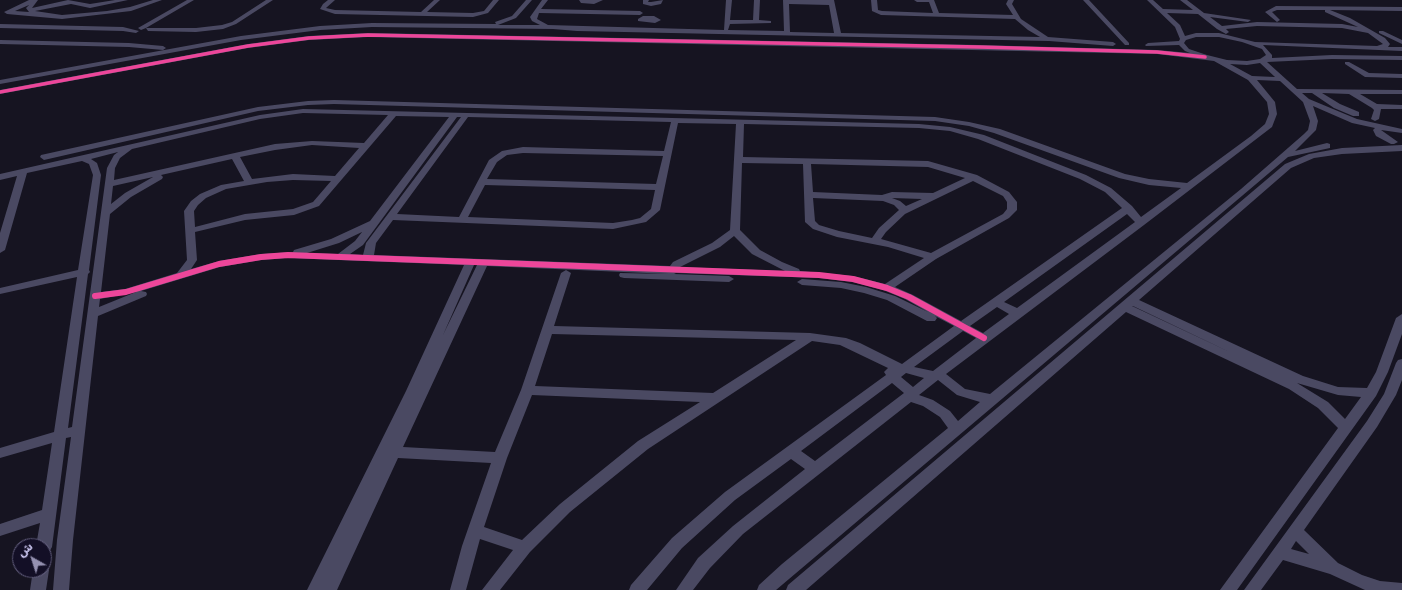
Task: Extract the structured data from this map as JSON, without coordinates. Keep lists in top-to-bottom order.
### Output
{
  "north": "top left"
}
